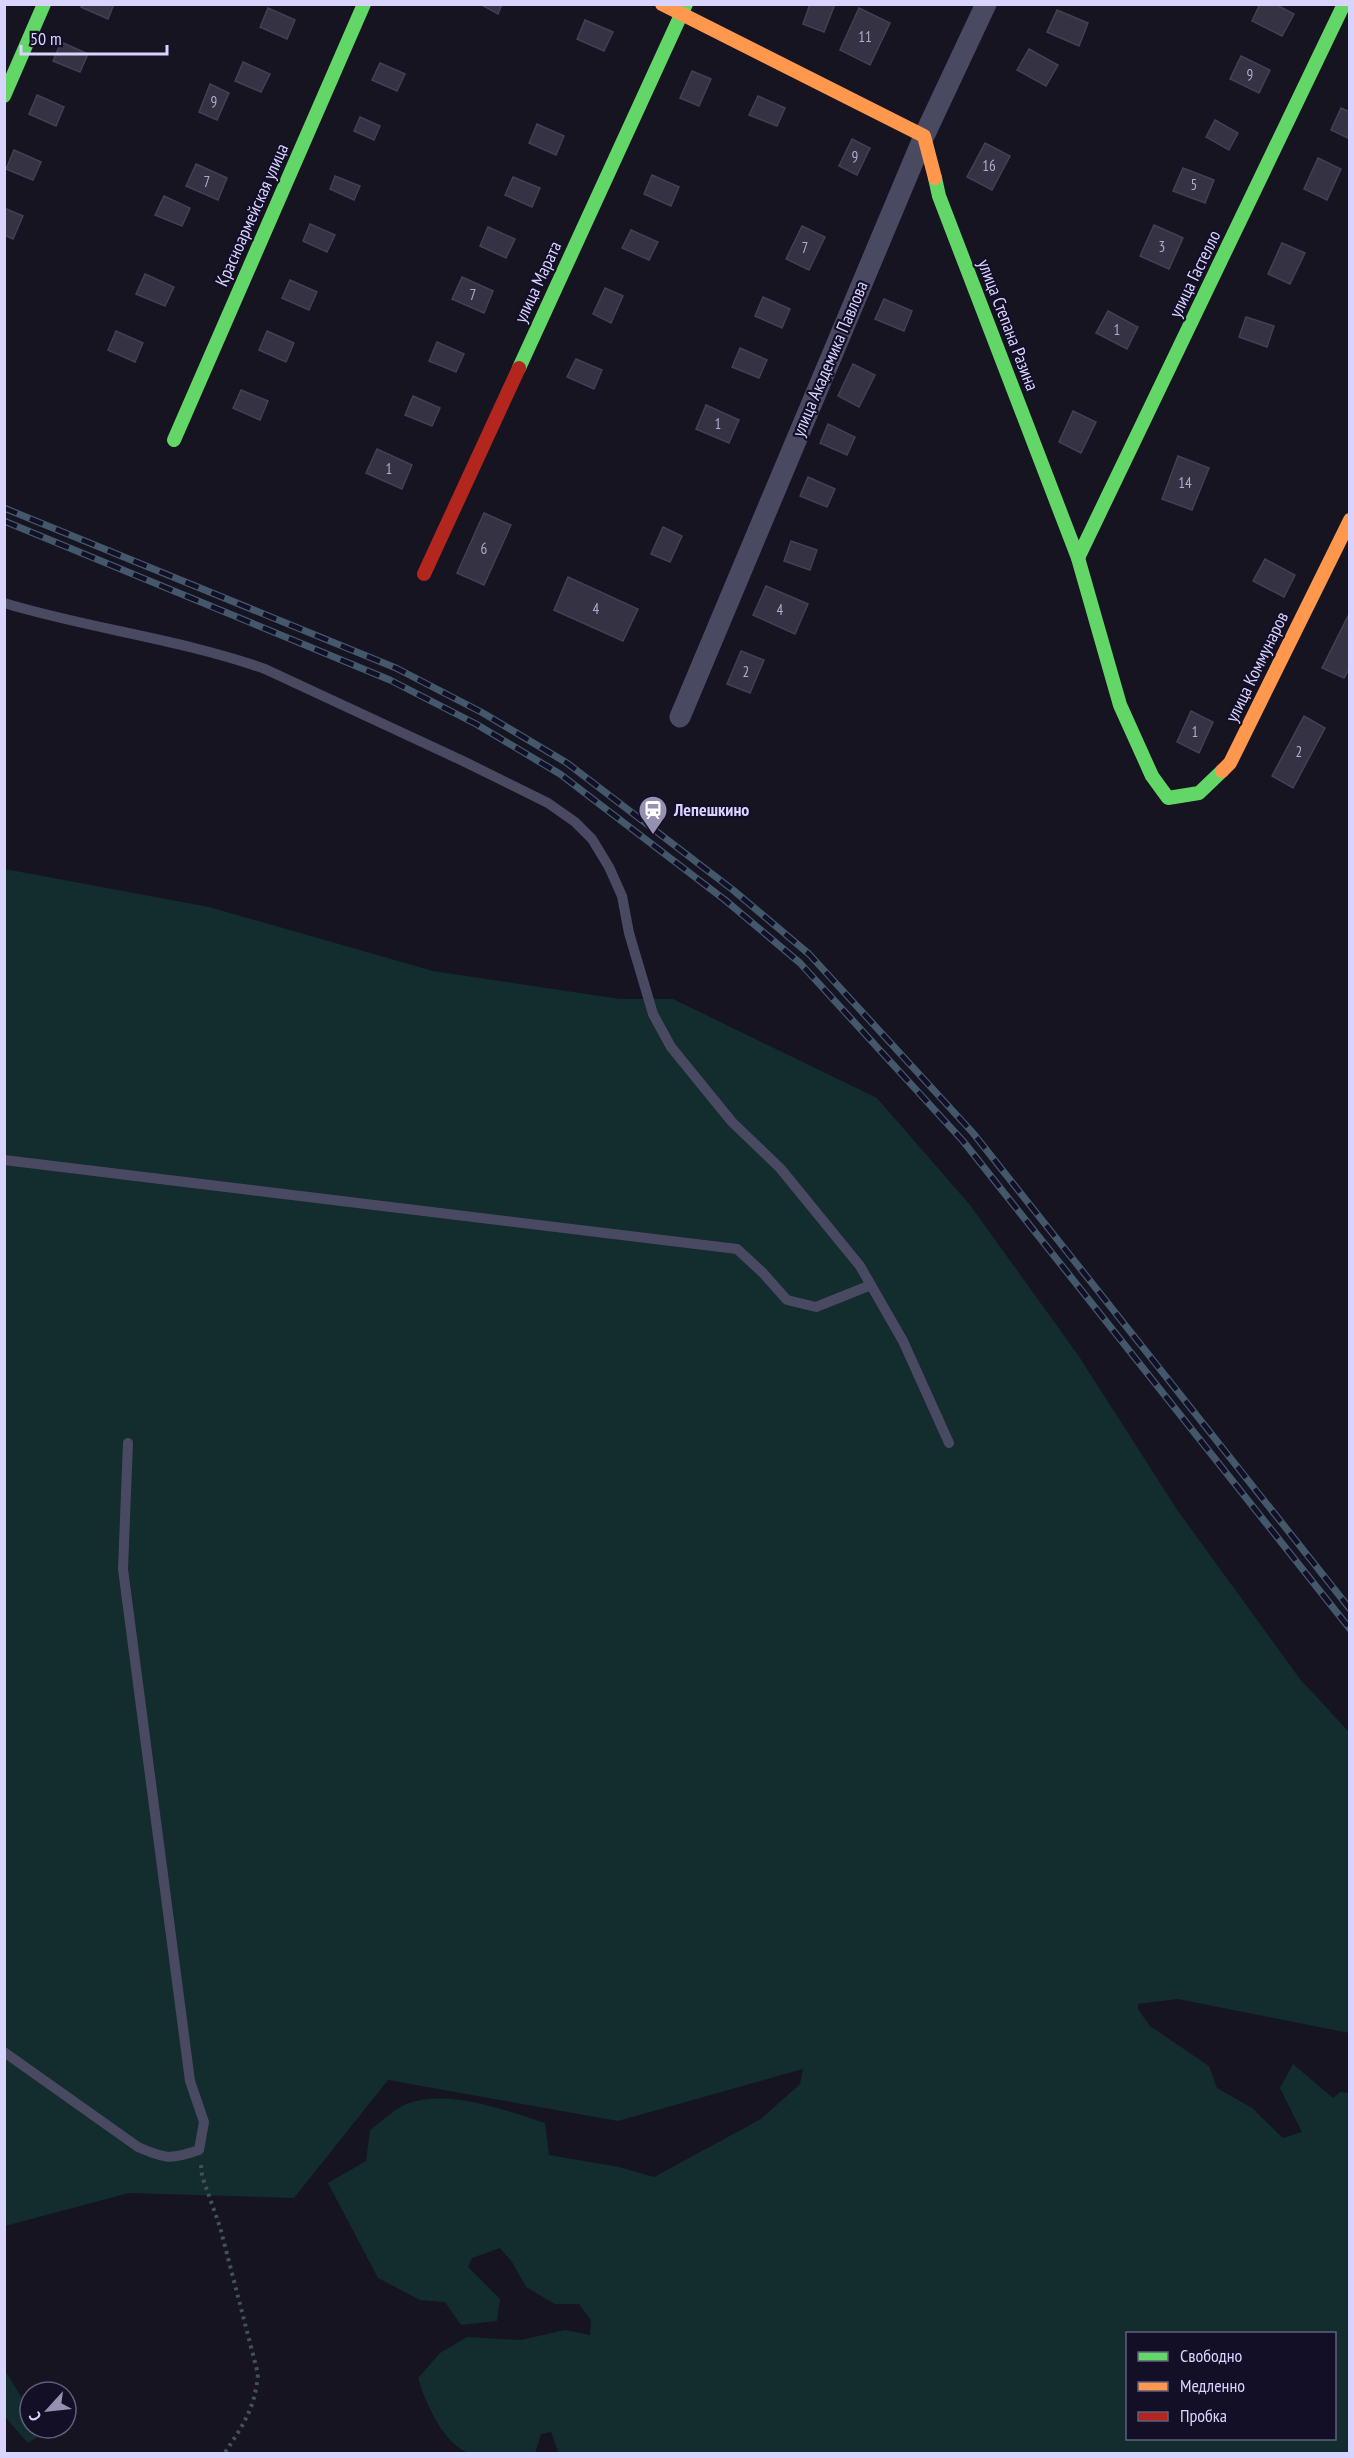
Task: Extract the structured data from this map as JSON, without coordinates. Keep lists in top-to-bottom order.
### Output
{
  "streets": {
    "street": [
      "Красноармейская улица",
      "улица Гастелло",
      "улица Марата",
      "улица Степана Разина",
      "улица Академика Павлова",
      "улица Коммунаров"
    ]
  },
  "crossings": [
    ["улица Гастелло", "улица Степана Разина"],
    ["улица Степана Разина", "улица Академика Павлова"],
    ["улица Степана Разина", "улица Коммунаров"]
  ],
  "places": {
    "station": ["Лепешкино"]
  },
  "house_numbers": [
    "11",
    "9",
    "9",
    "9",
    "16",
    "7",
    "5",
    "3",
    "7",
    "7",
    "1",
    "1",
    "1",
    "14",
    "6",
    "4",
    "4",
    "2",
    "1",
    "2"
  ],
  "legend": ["Свободно", "Медленно", "Пробка"],
  "scale_bar": "50 m",
  "north": "bottom left"
}
